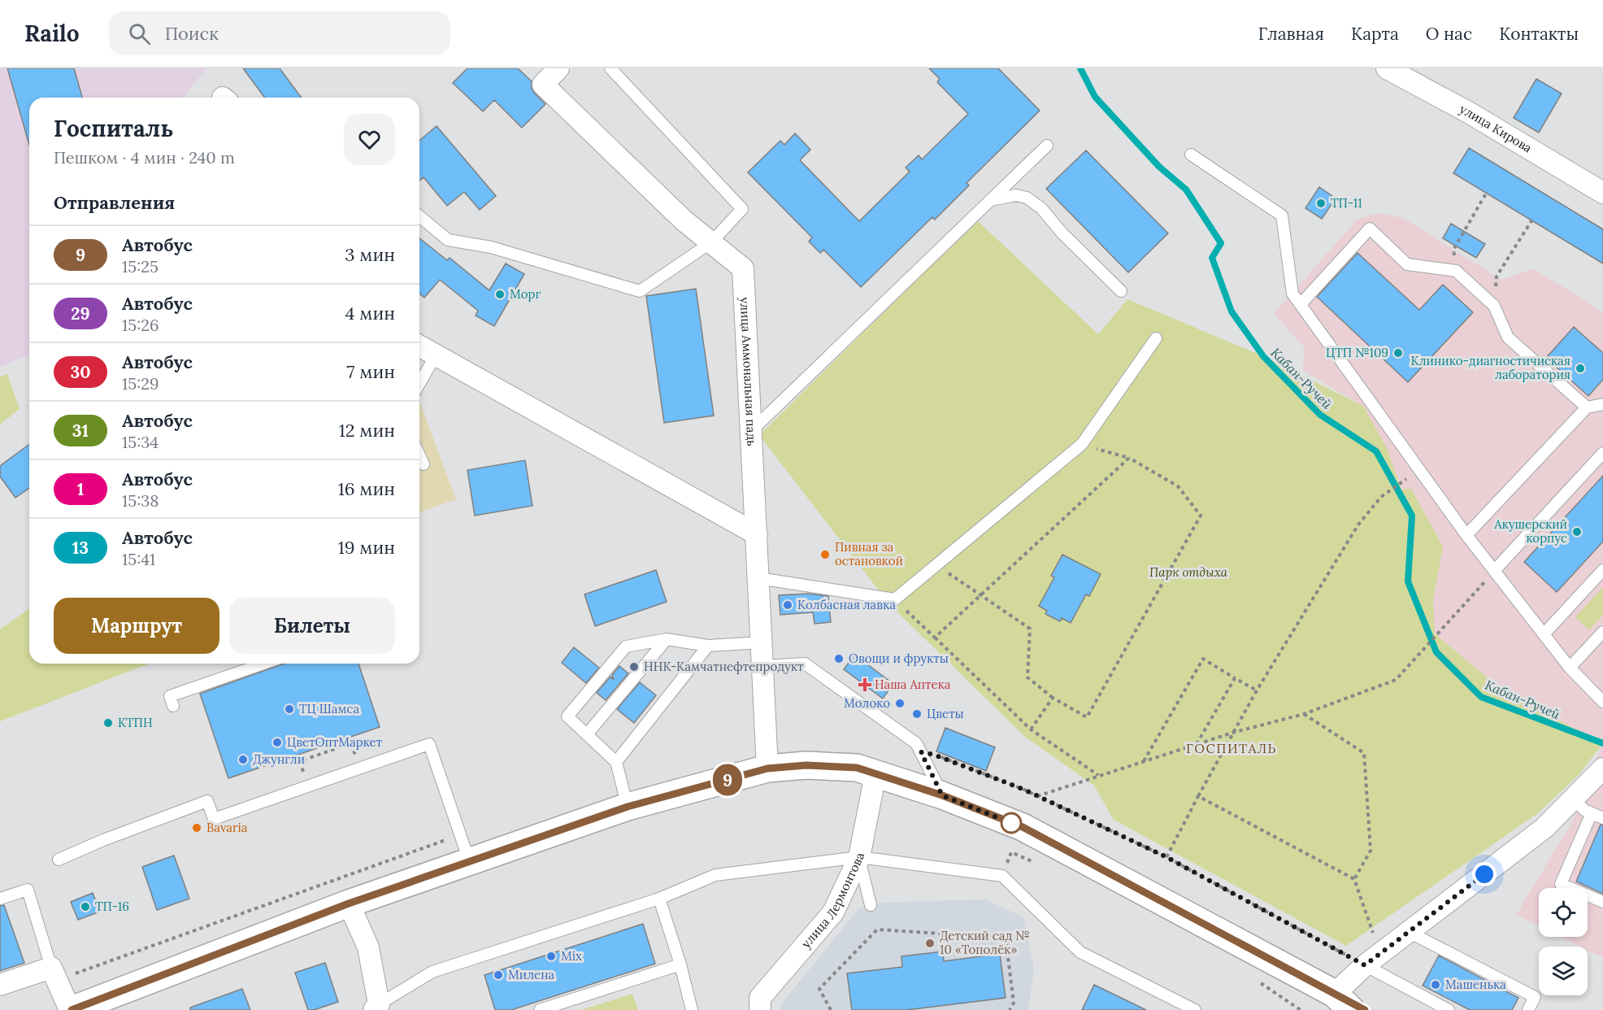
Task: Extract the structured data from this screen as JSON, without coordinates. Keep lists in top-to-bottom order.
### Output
{
  "streets": {
    "street": ["улица Кирова", "улица Аммональная падь", "улица Лермонтова"]
  },
  "districts": ["ГОСПИТАЛЬ"],
  "water": ["Кабан-Ручей"],
  "parks": ["Парк отдыха"],
  "places": {
    "other": [
      "ТП-11",
      "Морг",
      "ЦТП №109",
      "Клинико-диагностичиская лаборатория",
      "Акушерский корпус",
      "Пивная за остановкой",
      "Колбасная лавка",
      "Овощи и фрукты",
      "ННК-Камчатнефтепродукт",
      "Молоко",
      "ТЦ Шамса",
      "Цветы",
      "КТПН",
      "ЦветОптМаркет",
      "Джунгли",
      "Bavaria",
      "ТП-16",
      "Детский сад № 10 «Тополёк»",
      "Mix",
      "Милена",
      "Машенька"
    ],
    "health": ["Наша Аптека"]
  },
  "lines": ["bus line 9"],
  "page": {
    "header": "Railo",
    "search": "Поиск",
    "nav": [
      "Главная",
      "Карта",
      "О нас",
      "Контакты"
    ],
    "on_map": "9",
    "heading": [
      ["Госпиталь", "Пешком · 4 мин · 240 m"],
      "Отправления"
    ],
    "list": [
      {
        "mark": "9",
        "name": "Автобус",
        "note": "15:25",
        "value": "3 мин"
      },
      {
        "mark": "29",
        "name": "Автобус",
        "note": "15:26",
        "value": "4 мин"
      },
      {
        "mark": "30",
        "name": "Автобус",
        "note": "15:29",
        "value": "7 мин"
      },
      {
        "mark": "31",
        "name": "Автобус",
        "note": "15:34",
        "value": "12 мин"
      },
      {
        "mark": "1",
        "name": "Автобус",
        "note": "15:38",
        "value": "16 мин"
      },
      {
        "mark": "13",
        "name": "Автобус",
        "note": "15:41",
        "value": "19 мин"
      }
    ],
    "buttons": ["Маршрут", "Билеты"]
  }
}
